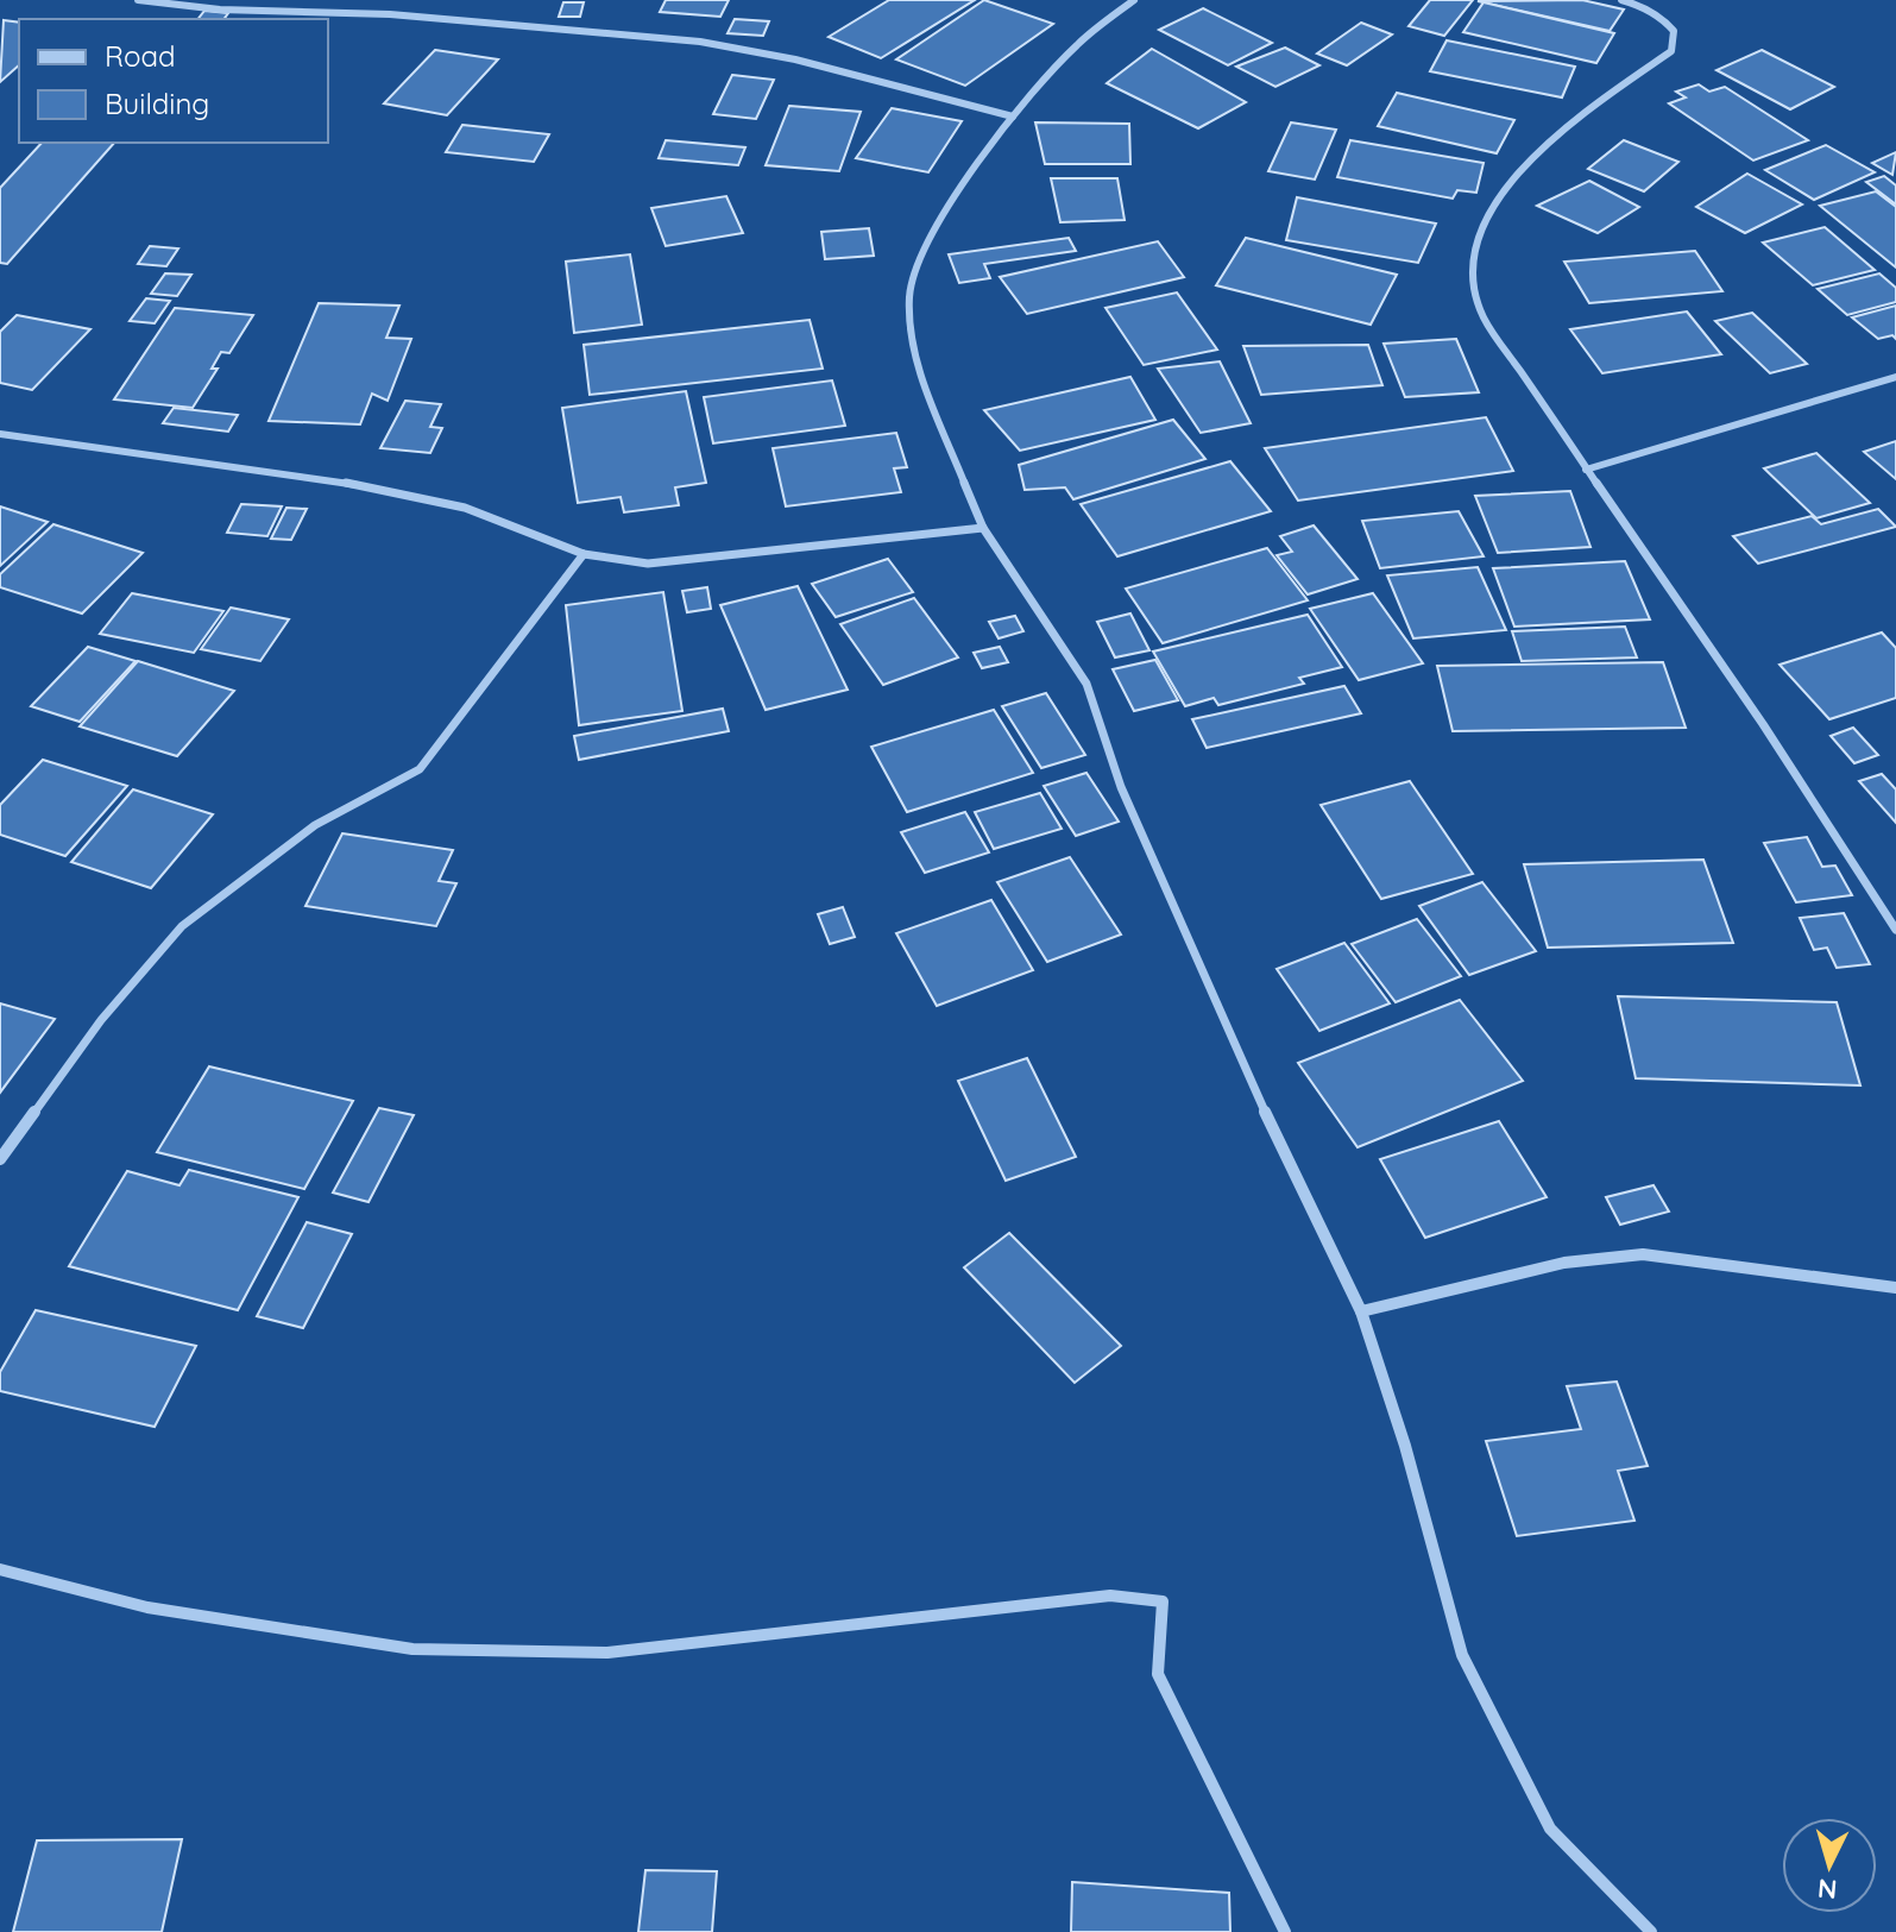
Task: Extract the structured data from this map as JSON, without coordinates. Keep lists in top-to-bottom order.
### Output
{
  "legend": ["Road", "Building"],
  "north": "bottom"
}
